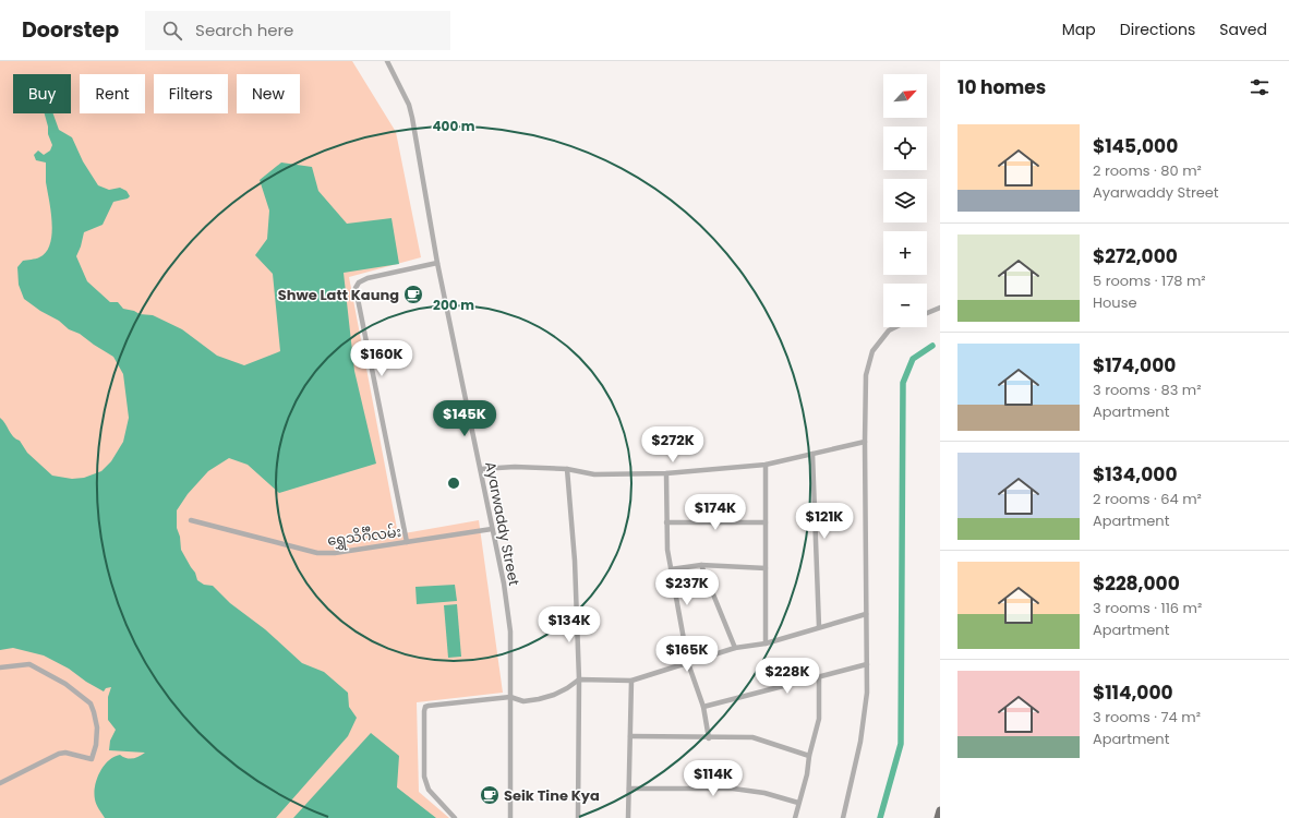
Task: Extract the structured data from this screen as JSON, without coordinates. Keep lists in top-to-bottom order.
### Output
{
  "streets": {
    "street": ["Ayarwaddy Street", "ရွှေသိင်္ဂီလမ်း"]
  },
  "crossings": [
    ["Ayarwaddy Street", "ရွှေသိင်္ဂီလမ်း"]
  ],
  "places": {
    "cafe": ["Shwe Latt Kaung", "Seik Tine Kya"]
  },
  "north": "top right",
  "page": {
    "header": "Doorstep",
    "search": "Search here",
    "nav": ["Map", "Directions", "Saved"],
    "heading": "10 homes",
    "map_buttons": ["+", "−"],
    "chip": [
      "Buy",
      "Rent",
      "Filters",
      "New"
    ],
    "list": [
      {
        "name": "$145,000",
        "note": "2 rooms · 80 m² · Ayarwaddy Street"
      },
      {
        "name": "$272,000",
        "note": "5 rooms · 178 m² · House"
      },
      {
        "name": "$174,000",
        "note": "3 rooms · 83 m² · Apartment"
      },
      {
        "name": "$134,000",
        "note": "2 rooms · 64 m² · Apartment"
      },
      {
        "name": "$228,000",
        "note": "3 rooms · 116 m² · Apartment"
      },
      {
        "name": "$114,000",
        "note": "3 rooms · 74 m² · Apartment"
      }
    ],
    "price": [
      "$160K",
      "$145K",
      "$272K",
      "$174K",
      "$121K",
      "$237K",
      "$134K",
      "$165K",
      "$228K",
      "$114K"
    ]
  },
  "rings": ["400 m", "200 m"]
}
